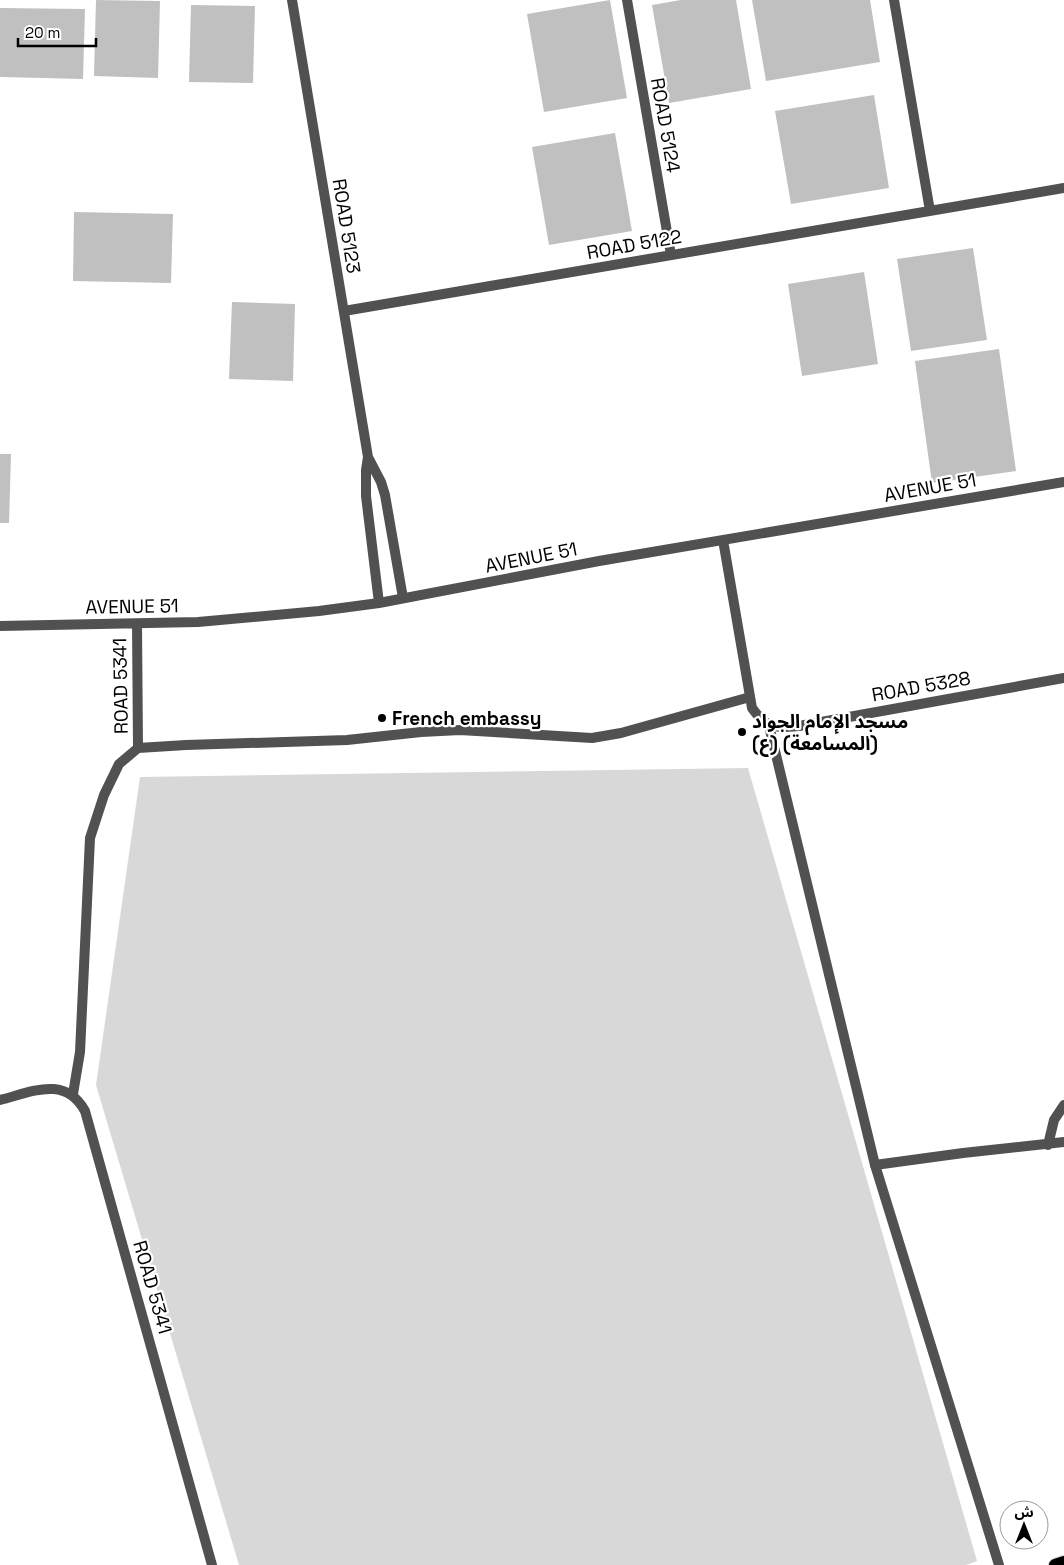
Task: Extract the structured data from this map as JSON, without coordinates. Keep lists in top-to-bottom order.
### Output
{
  "streets": {
    "street": [
      "ROAD 5124",
      "ROAD 5123",
      "ROAD 5122",
      "AVENUE 51",
      "ROAD 5341",
      "ROAD 5328"
    ]
  },
  "crossings": [
    ["ROAD 5124", "ROAD 5122"],
    ["ROAD 5123", "ROAD 5122"],
    ["ROAD 5123", "AVENUE 51"],
    ["AVENUE 51", "ROAD 5341"]
  ],
  "places": ["French embassy", "مسجد الإمام الجواد (ع) (المسامعة)"],
  "scale_bar": "20 m",
  "north": "top"
}
